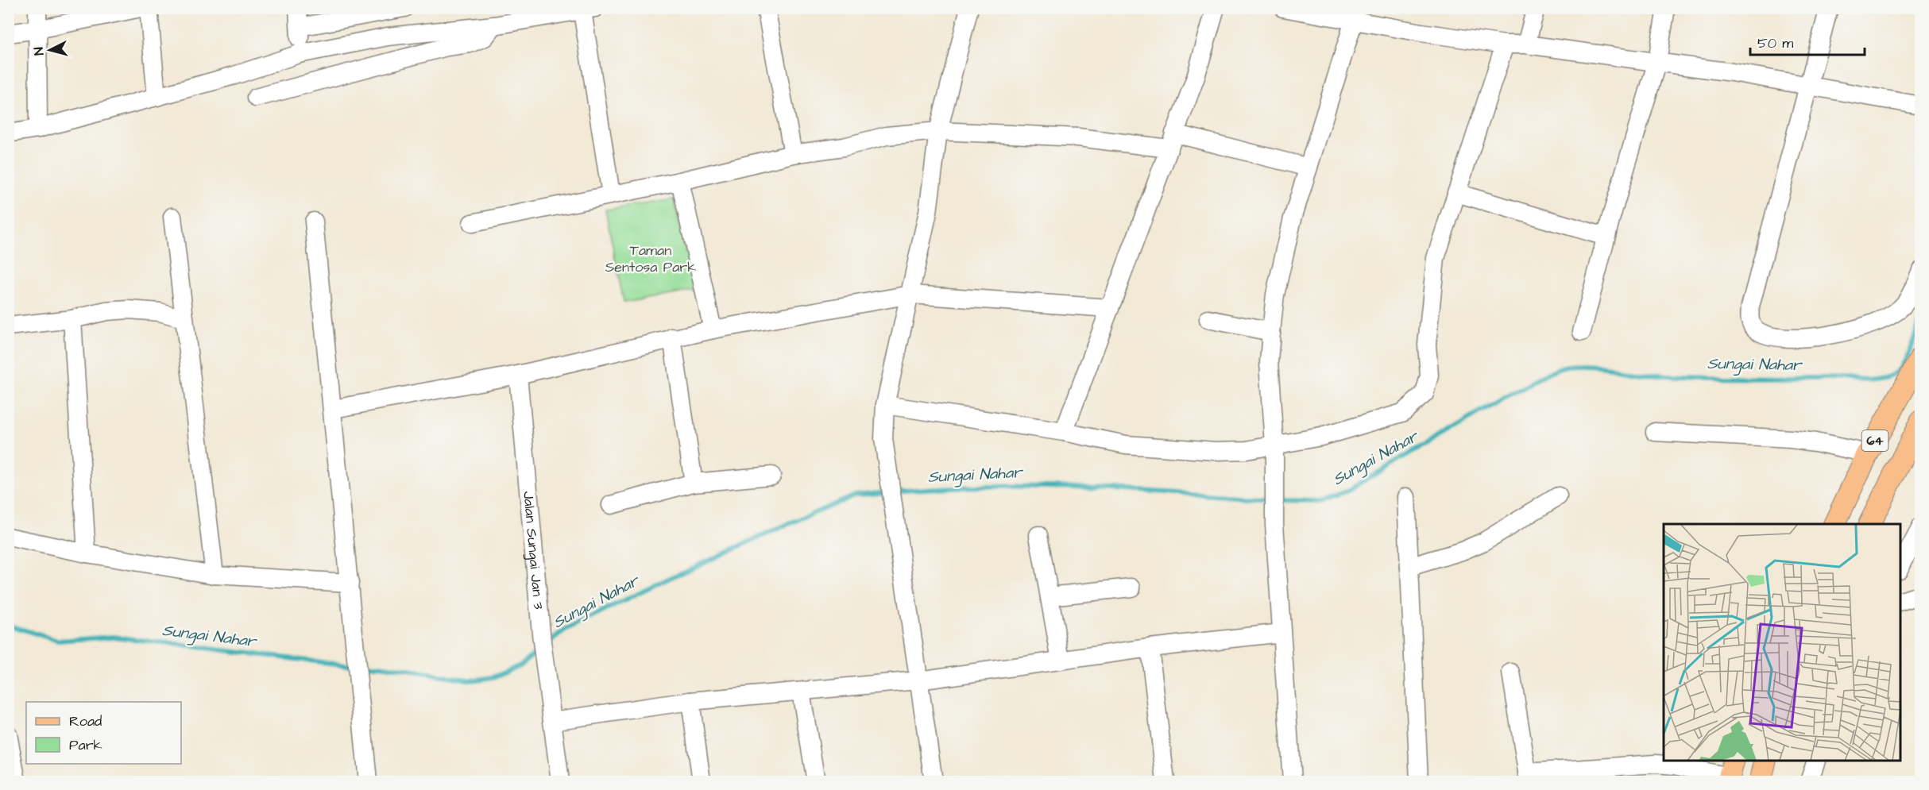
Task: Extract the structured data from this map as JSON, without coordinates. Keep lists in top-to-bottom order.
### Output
{
  "streets": {
    "main road": ["64"],
    "street": ["Jalan Sungai Jan 3"]
  },
  "water": ["Sungai Nahar"],
  "parks": ["Taman Sentosa Park"],
  "legend": ["Road", "Park"],
  "scale_bar": "50 m",
  "north": "left"
}
